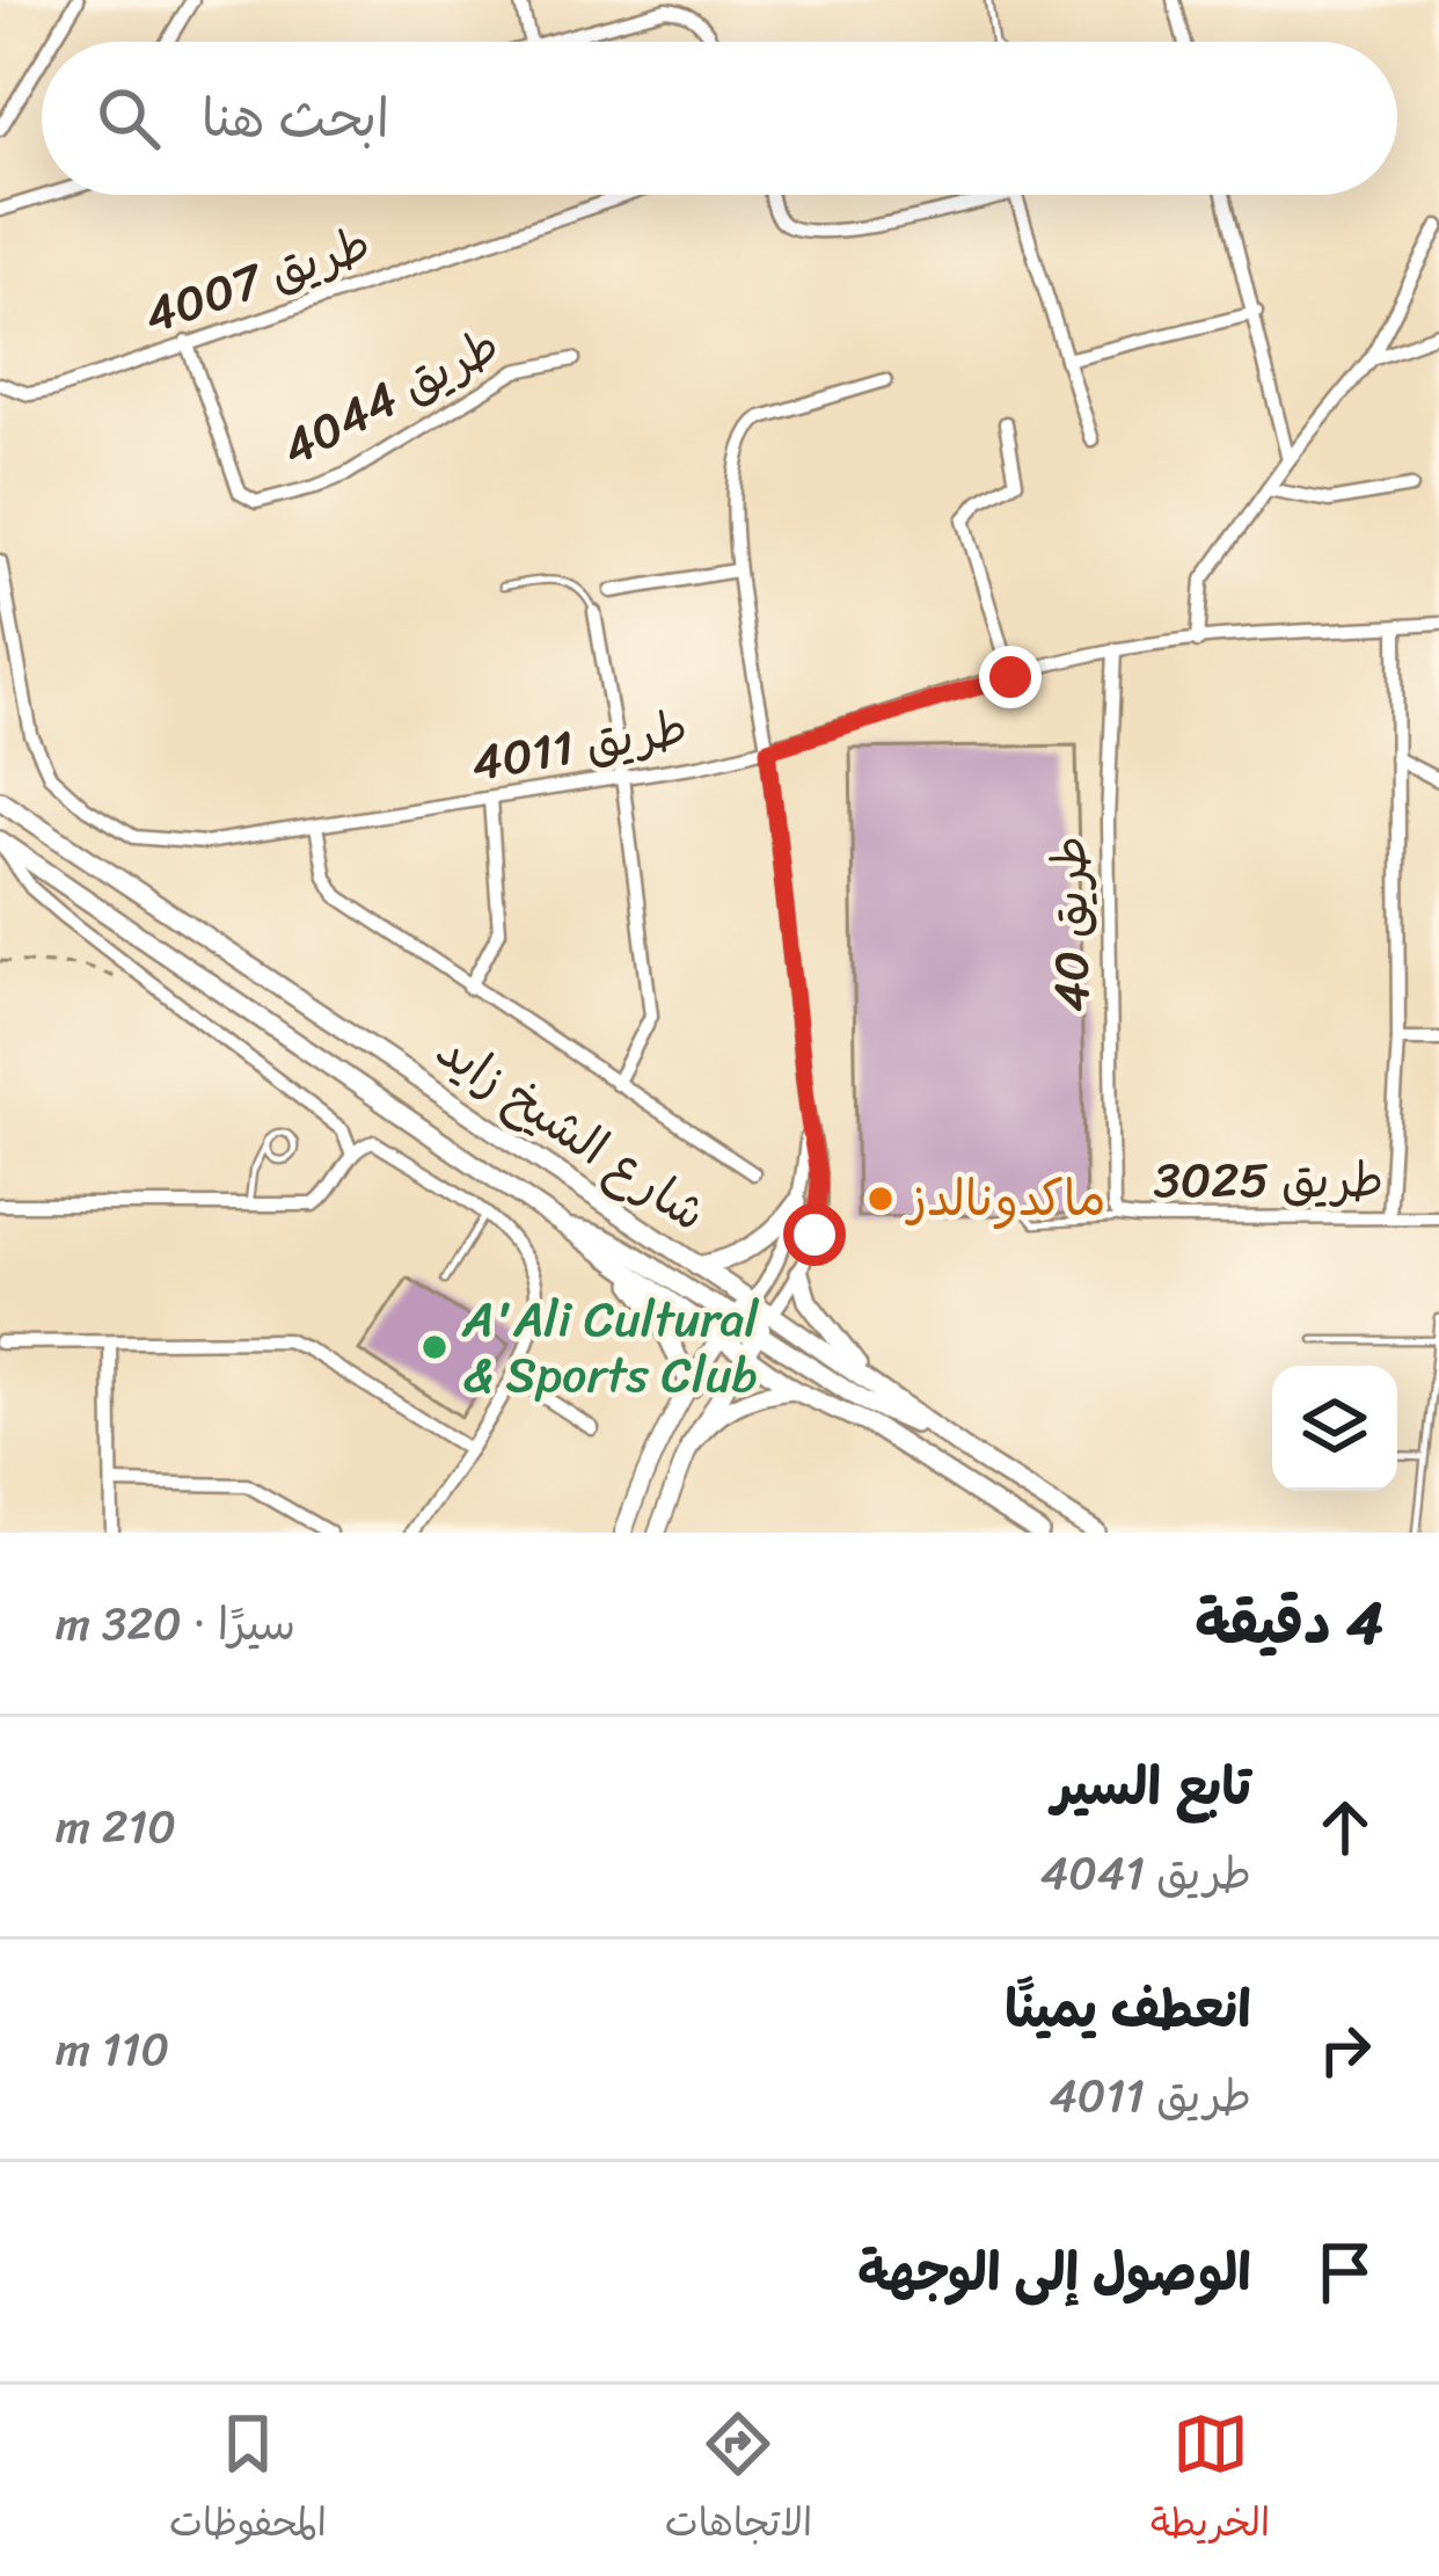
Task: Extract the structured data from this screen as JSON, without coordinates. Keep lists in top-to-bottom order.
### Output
{
  "streets": {
    "main road": ["شارع الشيخ زايد"],
    "street": [
      "طريق 4007",
      "طريق 4044",
      "طريق 4011",
      "طريق 40",
      "طريق 3025"
    ]
  },
  "crossings": [
    ["طريق 4007", "طريق 4044"],
    ["طريق 4011", "طريق 40"],
    ["طريق 40", "طريق 3025"]
  ],
  "places": ["ماكدونالدز", "A'Ali Cultural & Sports Club"],
  "page": {
    "search": "ابحث هنا",
    "heading": ["4 دقيقة", "سيرًا · 320 m"],
    "list": [
      ["تابع السير", "طريق 4041", "210 m"],
      ["انعطف يمينًا", "طريق 4011", "110 m"],
      "الوصول إلى الوجهة"
    ],
    "nav": ["الخريطة", "الاتجاهات", "المحفوظات"]
  }
}
